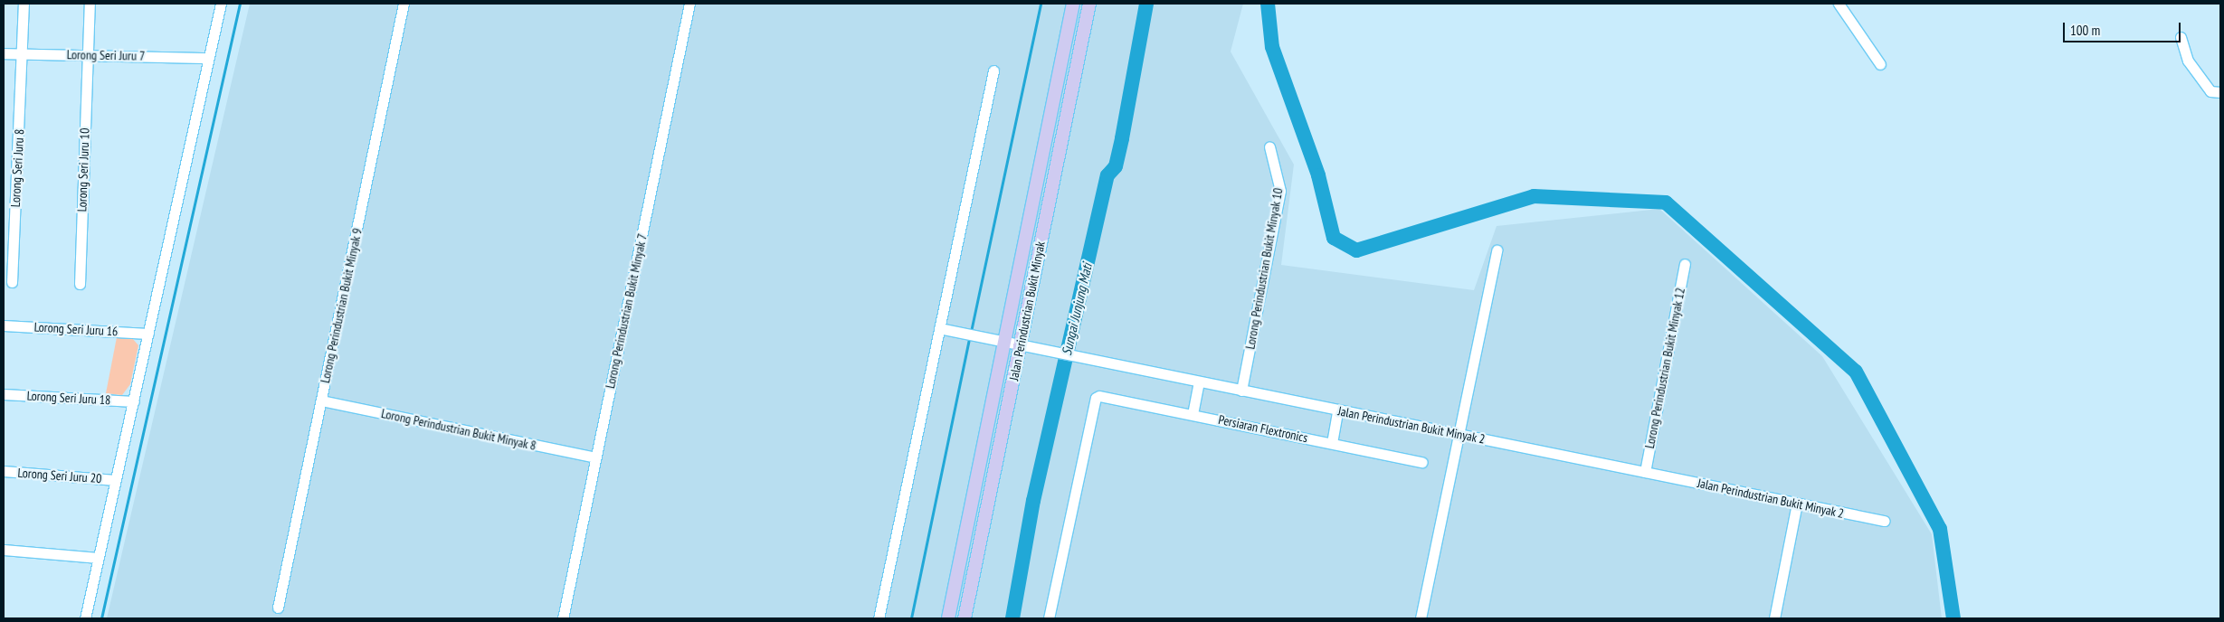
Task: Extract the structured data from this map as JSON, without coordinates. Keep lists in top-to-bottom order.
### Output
{
  "streets": {
    "main road": ["Jalan Perindustrian Bukit Minyak"],
    "street": [
      "Lorong Seri Juru 7",
      "Lorong Seri Juru 8",
      "Lorong Seri Juru 10",
      "Lorong Perindustrian Bukit Minyak 10",
      "Lorong Perindustrian Bukit Minyak 9",
      "Lorong Perindustrian Bukit Minyak 7",
      "Lorong Seri Juru 16",
      "Lorong Perindustrian Bukit Minyak 12",
      "Lorong Seri Juru 18",
      "Jalan Perindustrian Bukit Minyak 2",
      "Persiaran Flextronics",
      "Lorong Perindustrian Bukit Minyak 8",
      "Lorong Seri Juru 20"
    ]
  },
  "crossings": [
    ["Lorong Seri Juru 7", "Lorong Seri Juru 8"],
    ["Lorong Seri Juru 7", "Lorong Seri Juru 10"],
    ["Lorong Perindustrian Bukit Minyak 10", "Jalan Perindustrian Bukit Minyak 2"],
    ["Lorong Perindustrian Bukit Minyak 9", "Lorong Perindustrian Bukit Minyak 8"],
    ["Lorong Perindustrian Bukit Minyak 7", "Lorong Perindustrian Bukit Minyak 8"],
    ["Jalan Perindustrian Bukit Minyak", "Jalan Perindustrian Bukit Minyak 2"],
    ["Lorong Perindustrian Bukit Minyak 12", "Jalan Perindustrian Bukit Minyak 2"]
  ],
  "water": ["Sungai Junjung Mati"],
  "scale_bar": "100 m"
}
